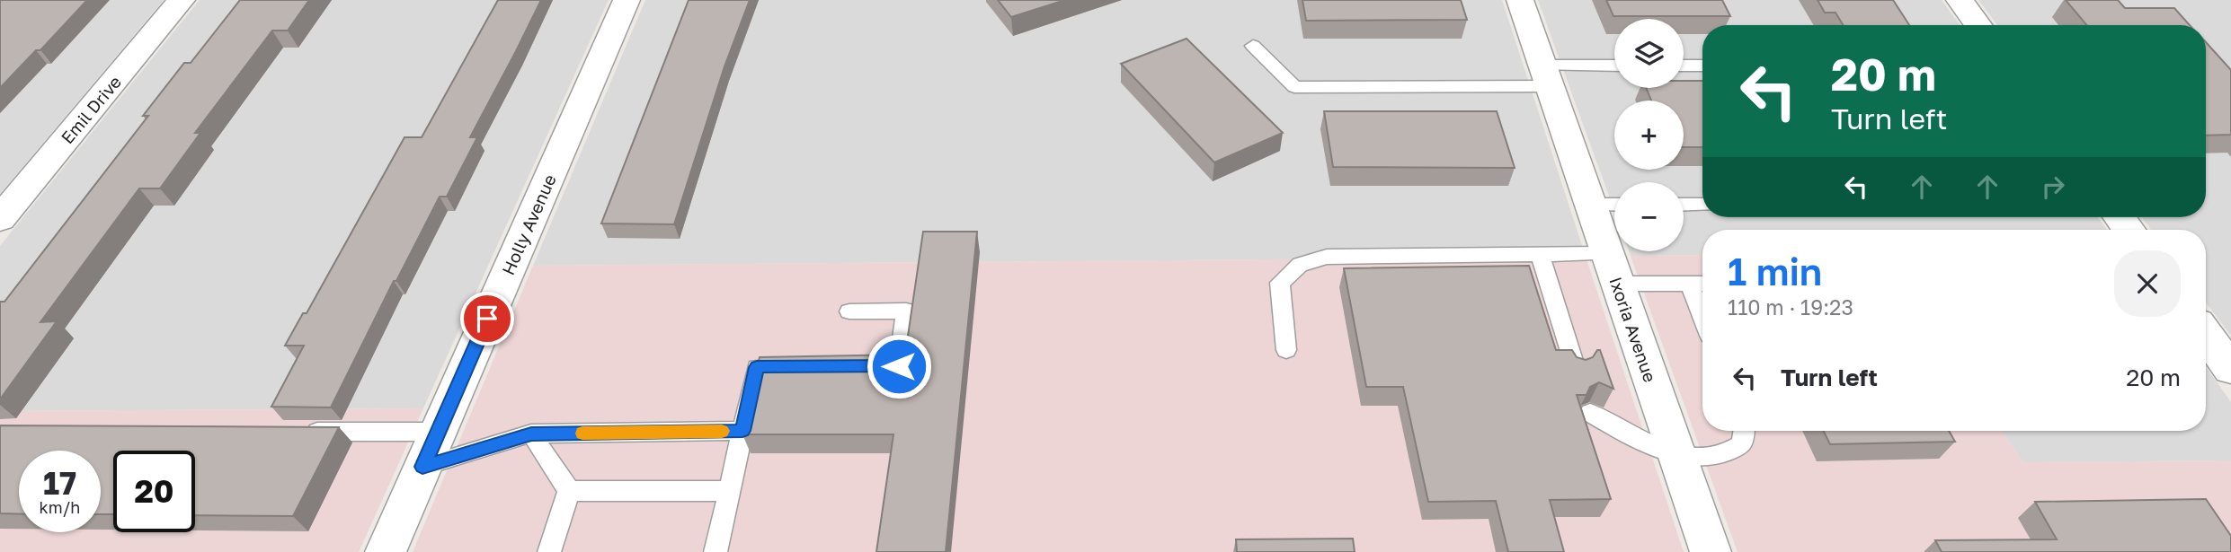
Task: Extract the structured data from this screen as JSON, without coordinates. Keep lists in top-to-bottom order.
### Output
{
  "streets": {
    "street": ["Emil Drive", "Holly Avenue", "Ixoria Avenue"]
  },
  "page": {
    "map_buttons": ["+", "−"],
    "turn": ["20 m", "Turn left"],
    "heading": ["1 min", "110 m · 19:23"],
    "list": [
      {
        "name": "Turn left",
        "value": "20 m"
      }
    ],
    "speed": "17 km/h",
    "limit": "20"
  }
}
